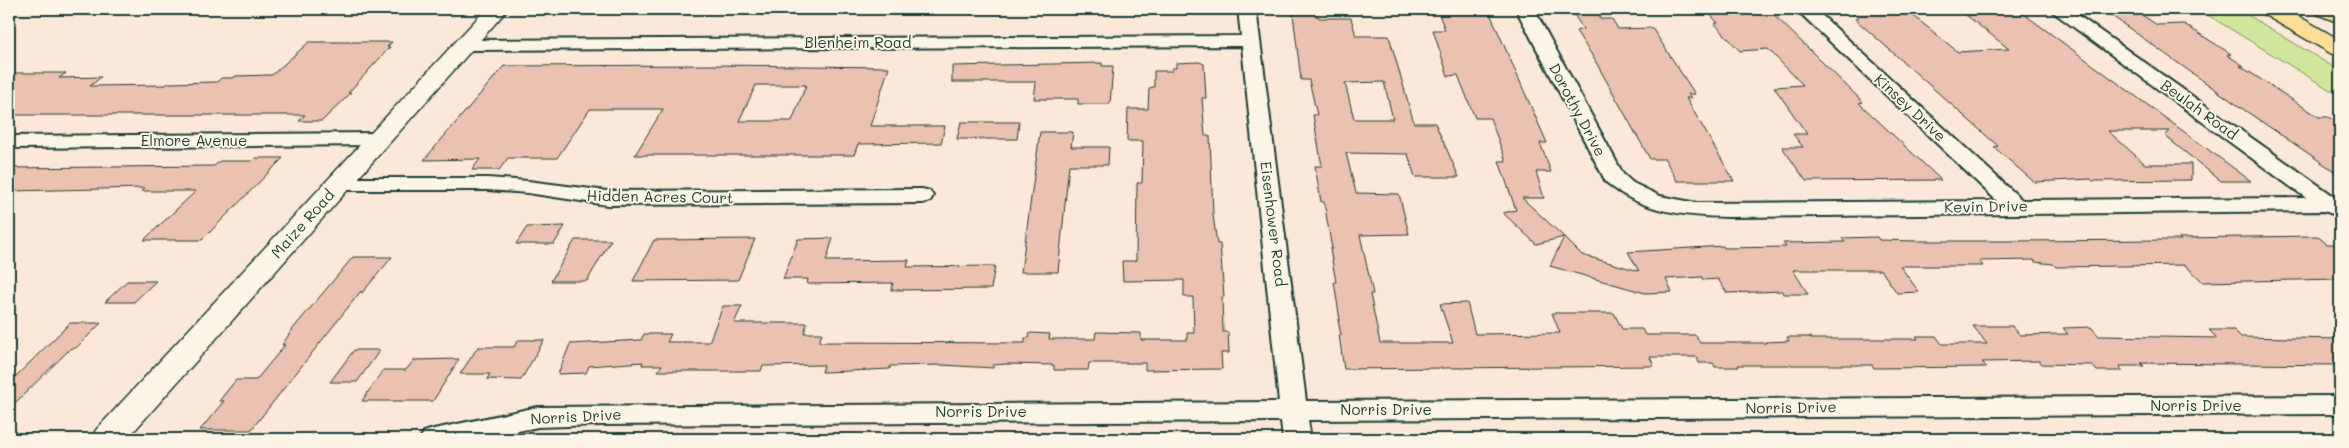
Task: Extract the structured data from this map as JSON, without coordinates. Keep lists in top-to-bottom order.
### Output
{
  "streets": {
    "street": [
      "Blenheim Road",
      "Kinsey Drive",
      "Dorothy Drive",
      "Beulah Road",
      "Elmore Avenue",
      "Hidden Acres Court",
      "Kevin Drive",
      "Maize Road",
      "Eisenhower Road",
      "Norris Drive"
    ]
  },
  "crossings": [
    ["Blenheim Road", "Maize Road"],
    ["Blenheim Road", "Eisenhower Road"],
    ["Kinsey Drive", "Kevin Drive"],
    ["Dorothy Drive", "Kevin Drive"],
    ["Beulah Road", "Kevin Drive"],
    ["Elmore Avenue", "Maize Road"],
    ["Hidden Acres Court", "Maize Road"],
    ["Eisenhower Road", "Norris Drive"]
  ]
}
